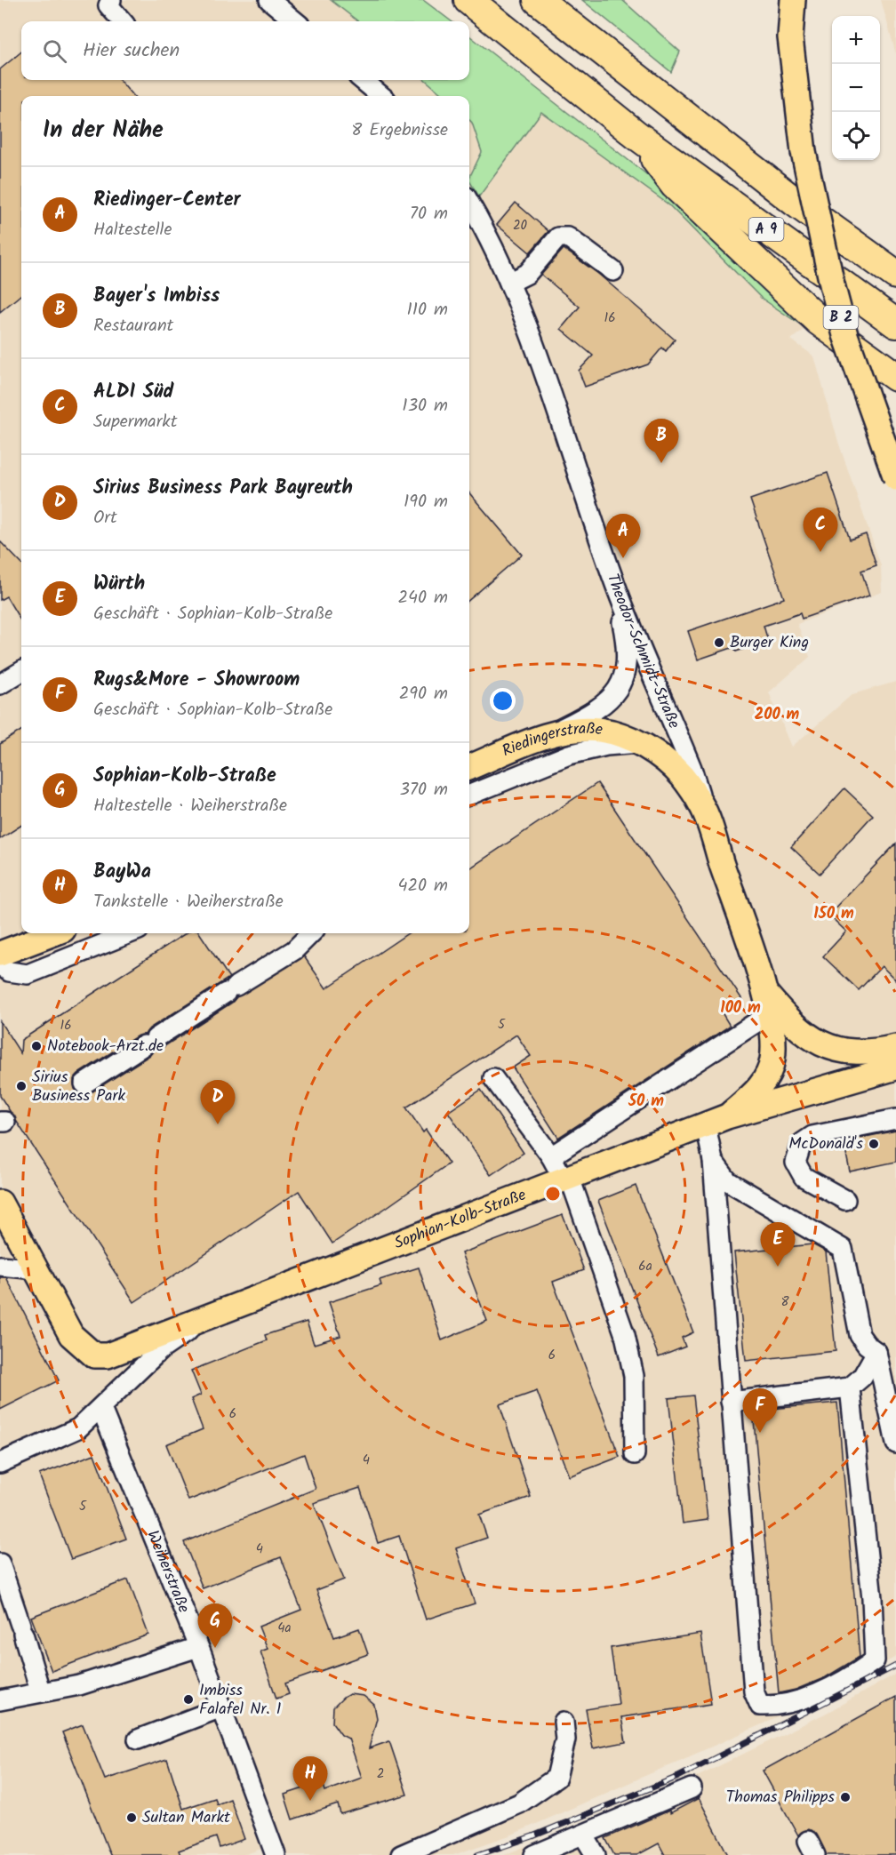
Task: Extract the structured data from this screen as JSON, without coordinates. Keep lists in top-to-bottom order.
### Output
{
  "streets": {
    "highway": ["A 9"],
    "main road": [
      "B 2",
      "Theodor-Schmidt-Straße",
      "Riedingerstraße",
      "Sophian-Kolb-Straße"
    ],
    "street": ["Weiherstraße"]
  },
  "crossings": [
    ["Theodor-Schmidt-Straße", "Riedingerstraße"]
  ],
  "places": [
    "Burger King",
    "Notebook-Arzt.de",
    "Sirius Business Park",
    "McDonald's",
    "Imbiss Falafel Nr. 1",
    "Thomas Philipps",
    "Sultan Markt"
  ],
  "house_numbers": [
    "20",
    "16",
    "5",
    "16",
    "6a",
    "8",
    "6",
    "6",
    "4",
    "5",
    "4",
    "4a",
    "2"
  ],
  "page": {
    "map_buttons": ["+", "−"],
    "search": "Hier suchen",
    "heading": ["In der Nähe", "8 Ergebnisse"],
    "list": [
      {
        "mark": "A",
        "name": "Riedinger-Center",
        "note": "Haltestelle",
        "value": "70 m"
      },
      {
        "mark": "B",
        "name": "Bayer's Imbiss",
        "note": "Restaurant",
        "value": "110 m"
      },
      {
        "mark": "C",
        "name": "ALDI Süd",
        "note": "Supermarkt",
        "value": "130 m"
      },
      {
        "mark": "D",
        "name": "Sirius Business Park Bayreuth",
        "note": "Ort",
        "value": "190 m"
      },
      {
        "mark": "E",
        "name": "Würth",
        "note": "Geschäft · Sophian-Kolb-Straße",
        "value": "240 m"
      },
      {
        "mark": "F",
        "name": "Rugs&More - Showroom",
        "note": "Geschäft · Sophian-Kolb-Straße",
        "value": "290 m"
      },
      {
        "mark": "G",
        "name": "Sophian-Kolb-Straße",
        "note": "Haltestelle · Weiherstraße",
        "value": "370 m"
      },
      {
        "mark": "H",
        "name": "BayWa",
        "note": "Tankstelle · Weiherstraße",
        "value": "420 m"
      }
    ],
    "pins": [
      "B",
      "C",
      "A",
      "D",
      "E",
      "F",
      "G",
      "H"
    ]
  },
  "rings": [
    "200 m",
    "150 m",
    "100 m",
    "50 m"
  ]
}
